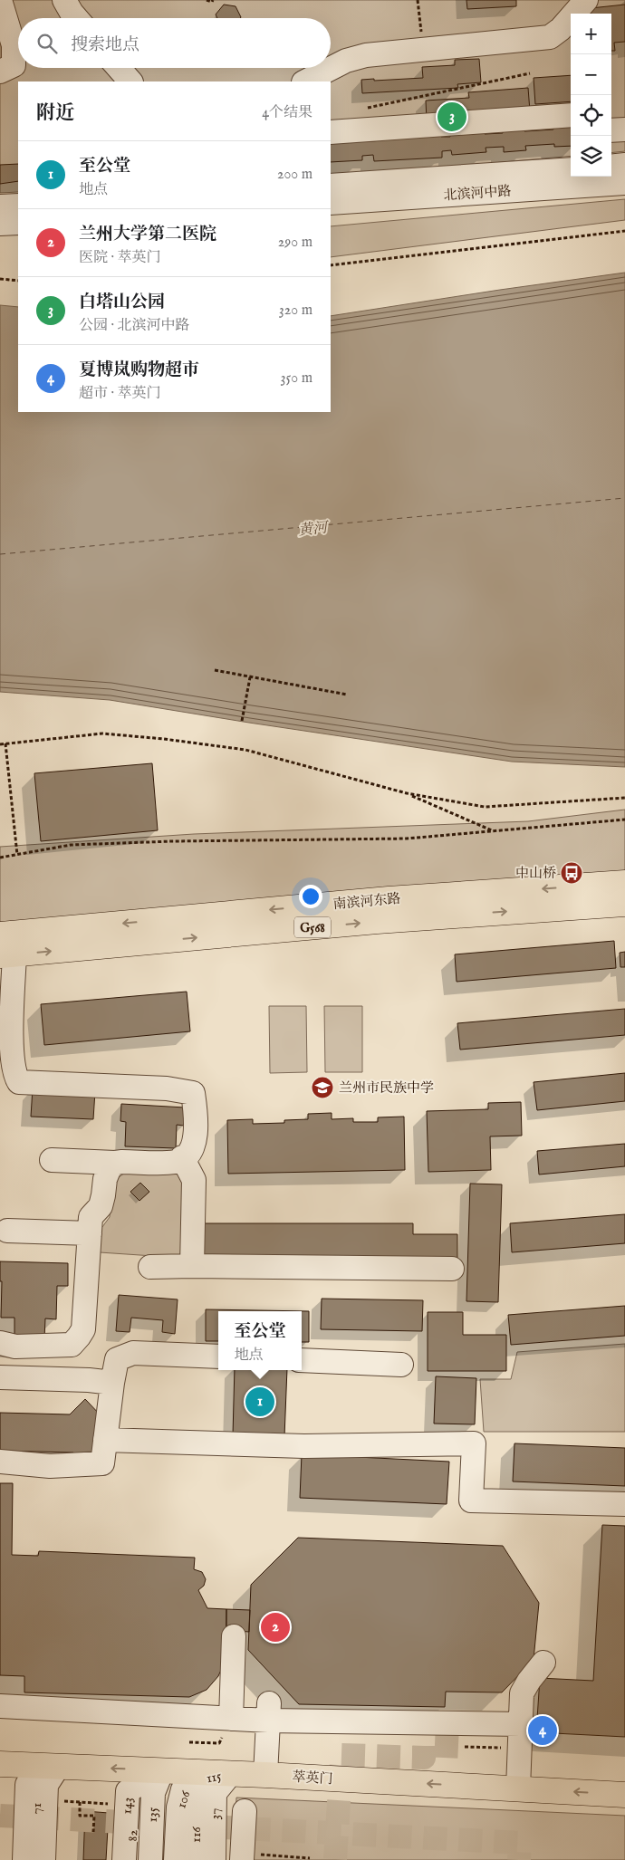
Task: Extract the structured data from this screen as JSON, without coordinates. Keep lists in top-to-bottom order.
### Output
{
  "streets": {
    "main road": ["南滨河东路", "G568", "萃英门"],
    "street": [
      "北滨河中路",
      "115",
      "106",
      "143",
      "71",
      "37",
      "135",
      "116",
      "82"
    ]
  },
  "crossings": [
    ["115", "萃英门"],
    ["115", "106"],
    ["115", "37"],
    ["115", "116"],
    ["萃英门", "106"],
    ["萃英门", "143"],
    ["萃英门", "71"],
    ["萃英门", "37"],
    ["萃英门", "135"],
    ["萃英门", "116"],
    ["萃英门", "82"],
    ["106", "37"],
    ["106", "116"],
    ["143", "135"],
    ["143", "82"],
    ["37", "116"],
    ["135", "82"]
  ],
  "one_way": ["萃英门"],
  "water": ["黄河"],
  "places": {
    "bus stop": ["中山桥"],
    "school or university": ["兰州市民族中学"]
  },
  "page": {
    "map_buttons": ["+", "−"],
    "search": "搜索地点",
    "heading": ["附近", "4个结果"],
    "pins": [
      "3",
      "1",
      "2",
      "4"
    ],
    "list": [
      {
        "mark": "1",
        "name": "至公堂",
        "note": "地点",
        "value": "200 m"
      },
      {
        "mark": "2",
        "name": "兰州大学第二医院",
        "note": "医院 · 萃英门",
        "value": "290 m"
      },
      {
        "mark": "3",
        "name": "白塔山公园",
        "note": "公园 · 北滨河中路",
        "value": "320 m"
      },
      {
        "mark": "4",
        "name": "夏博岚购物超市",
        "note": "超市 · 萃英门",
        "value": "350 m"
      }
    ],
    "popup": ["至公堂", "地点"]
  }
}
